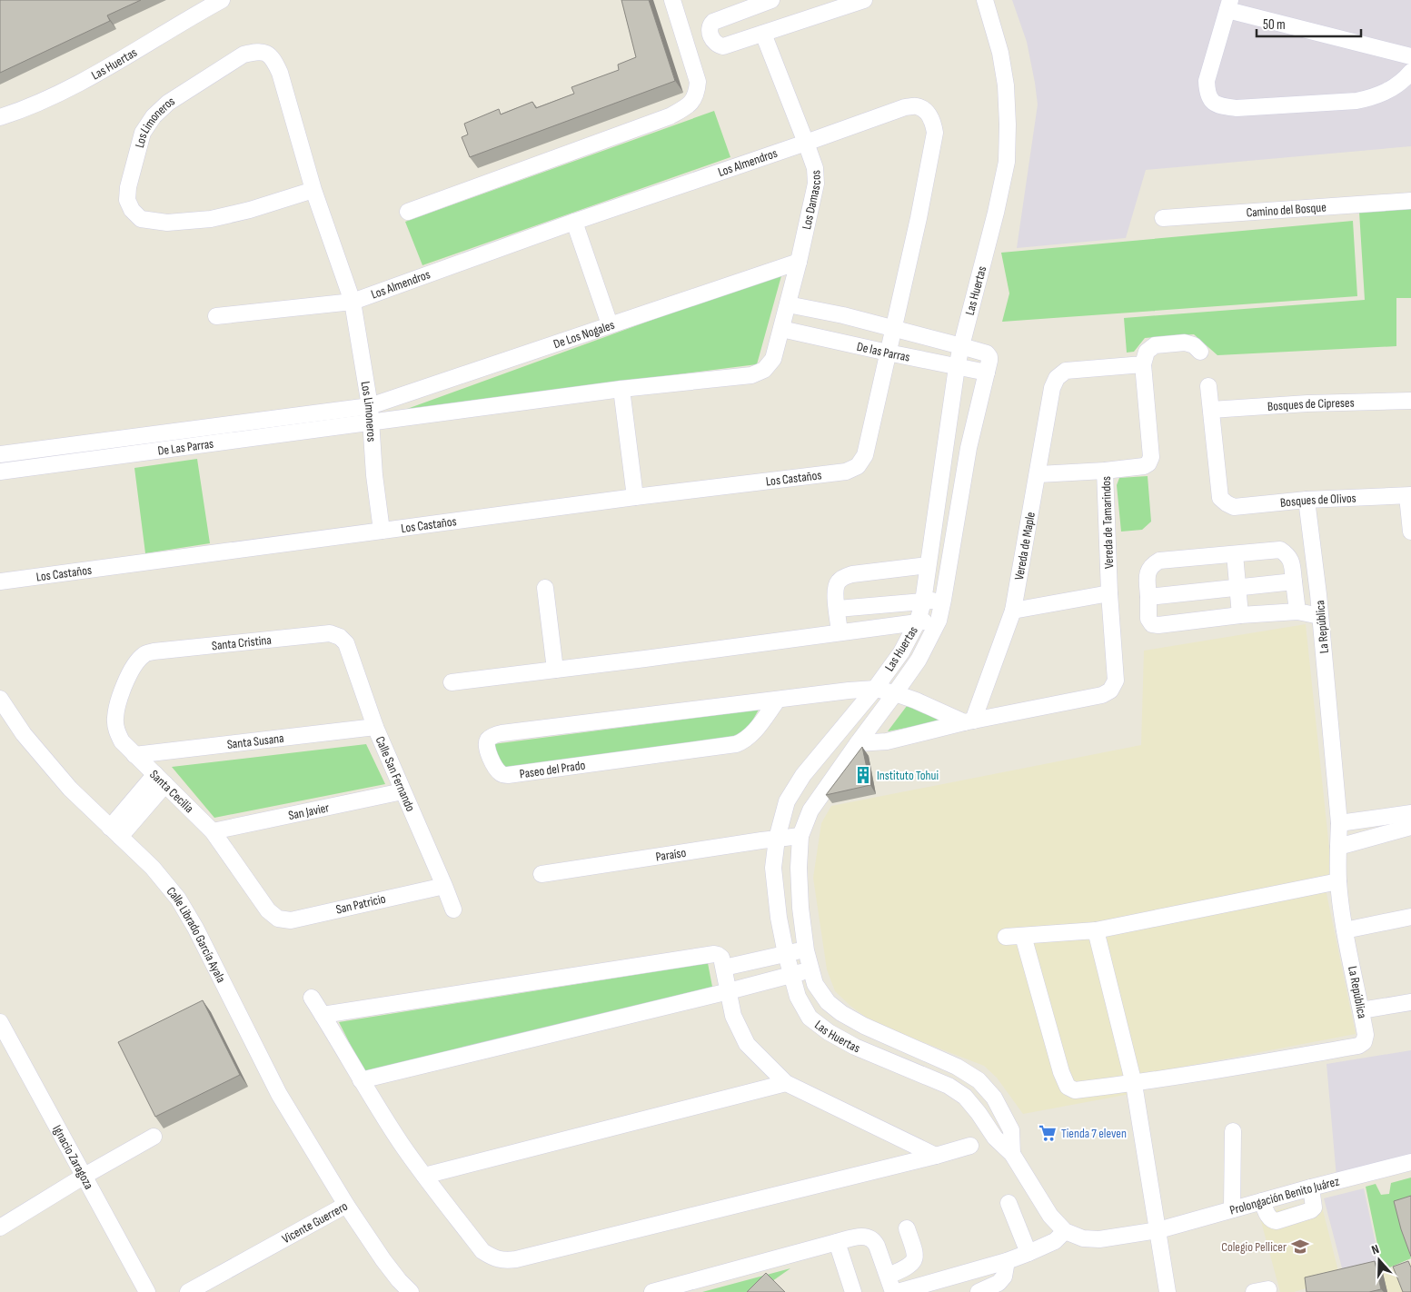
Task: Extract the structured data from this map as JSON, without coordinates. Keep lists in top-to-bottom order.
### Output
{
  "streets": {
    "street": [
      "Las Huertas",
      "Los Limoneros",
      "Los Almendros",
      "Los Damascos",
      "Camino del Bosque",
      "De Los Nogales",
      "De las Parras",
      "Bosques de Cipreses",
      "De Las Parras",
      "Los Castaños",
      "Bosques de Olivos",
      "Vereda de Tamarindos",
      "Vereda de Maple",
      "La República",
      "Santa Cristina",
      "Santa Susana",
      "Paseo del Prado",
      "Calle San Fernando",
      "Santa Cecilia",
      "San Javier",
      "Paraíso",
      "San Patricio",
      "Calle Librado García Ayala",
      "Ignacio Zaragoza",
      "Prolongación Benito Juárez",
      "Vicente Guerrero"
    ]
  },
  "crossings": [
    ["Las Huertas", "De las Parras"],
    ["Las Huertas", "Paseo del Prado"],
    ["Las Huertas", "Paraíso"],
    ["Las Huertas", "Prolongación Benito Juárez"],
    ["Los Limoneros", "Los Almendros"],
    ["Los Limoneros", "De Los Nogales"],
    ["Los Limoneros", "De Las Parras"],
    ["Los Limoneros", "Los Castaños"],
    ["Los Almendros", "Los Damascos"],
    ["Los Almendros", "De las Parras"],
    ["Los Almendros", "Los Castaños"],
    ["Los Damascos", "De Los Nogales"],
    ["Los Damascos", "De las Parras"],
    ["De Los Nogales", "De Las Parras"],
    ["Bosques de Cipreses", "Bosques de Olivos"],
    ["Bosques de Olivos", "La República"],
    ["Vereda de Tamarindos", "Vereda de Maple"],
    ["Vereda de Tamarindos", "Paseo del Prado"],
    ["Vereda de Maple", "Paseo del Prado"],
    ["Santa Cristina", "Calle San Fernando"],
    ["Santa Cristina", "Santa Cecilia"],
    ["Santa Susana", "Calle San Fernando"],
    ["Santa Susana", "Santa Cecilia"],
    ["Calle San Fernando", "San Javier"],
    ["Calle San Fernando", "San Patricio"],
    ["Santa Cecilia", "San Javier"],
    ["Santa Cecilia", "San Patricio"],
    ["Calle Librado García Ayala", "Vicente Guerrero"]
  ],
  "places": {
    "building": ["Instituto Tohui"],
    "supermarket": ["Tienda 7 eleven"],
    "school or university": ["Colegio Pellicer"]
  },
  "scale_bar": "50 m",
  "north": "top"
}
